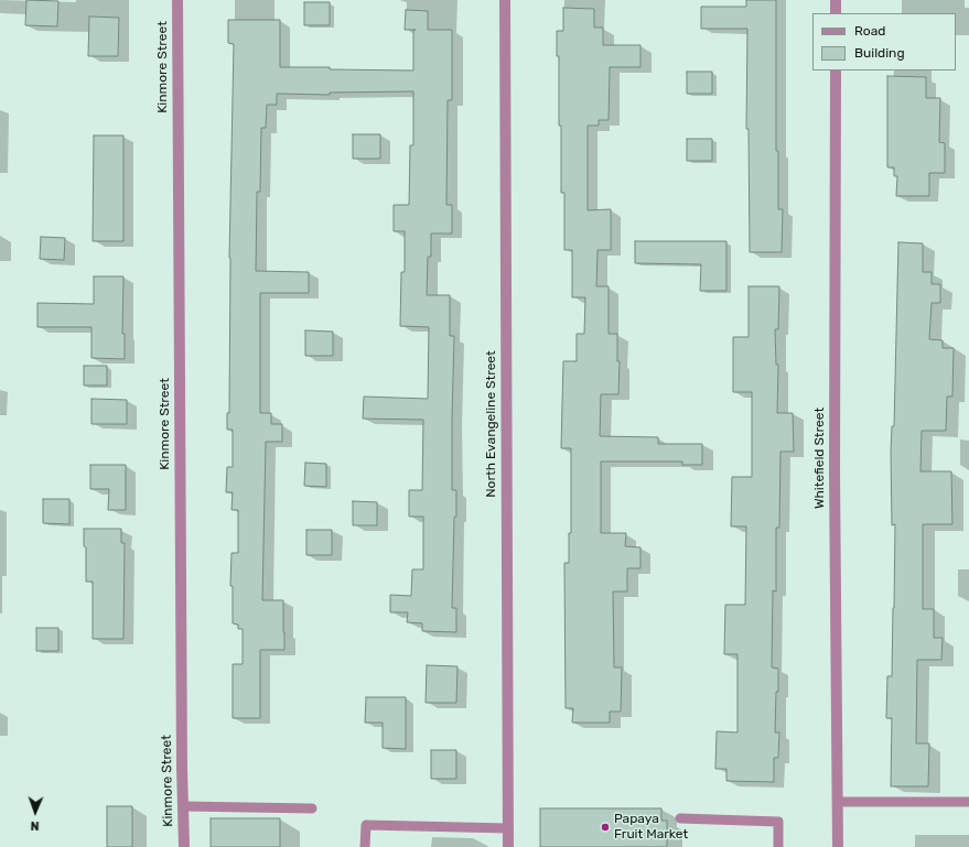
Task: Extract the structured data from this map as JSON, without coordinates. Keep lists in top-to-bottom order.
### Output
{
  "streets": {
    "street": ["Kinmore Street", "North Evangeline Street", "Whitefield Street"]
  },
  "places": ["Papaya Fruit Market"],
  "legend": ["Road", "Building"],
  "north": "bottom"
}
